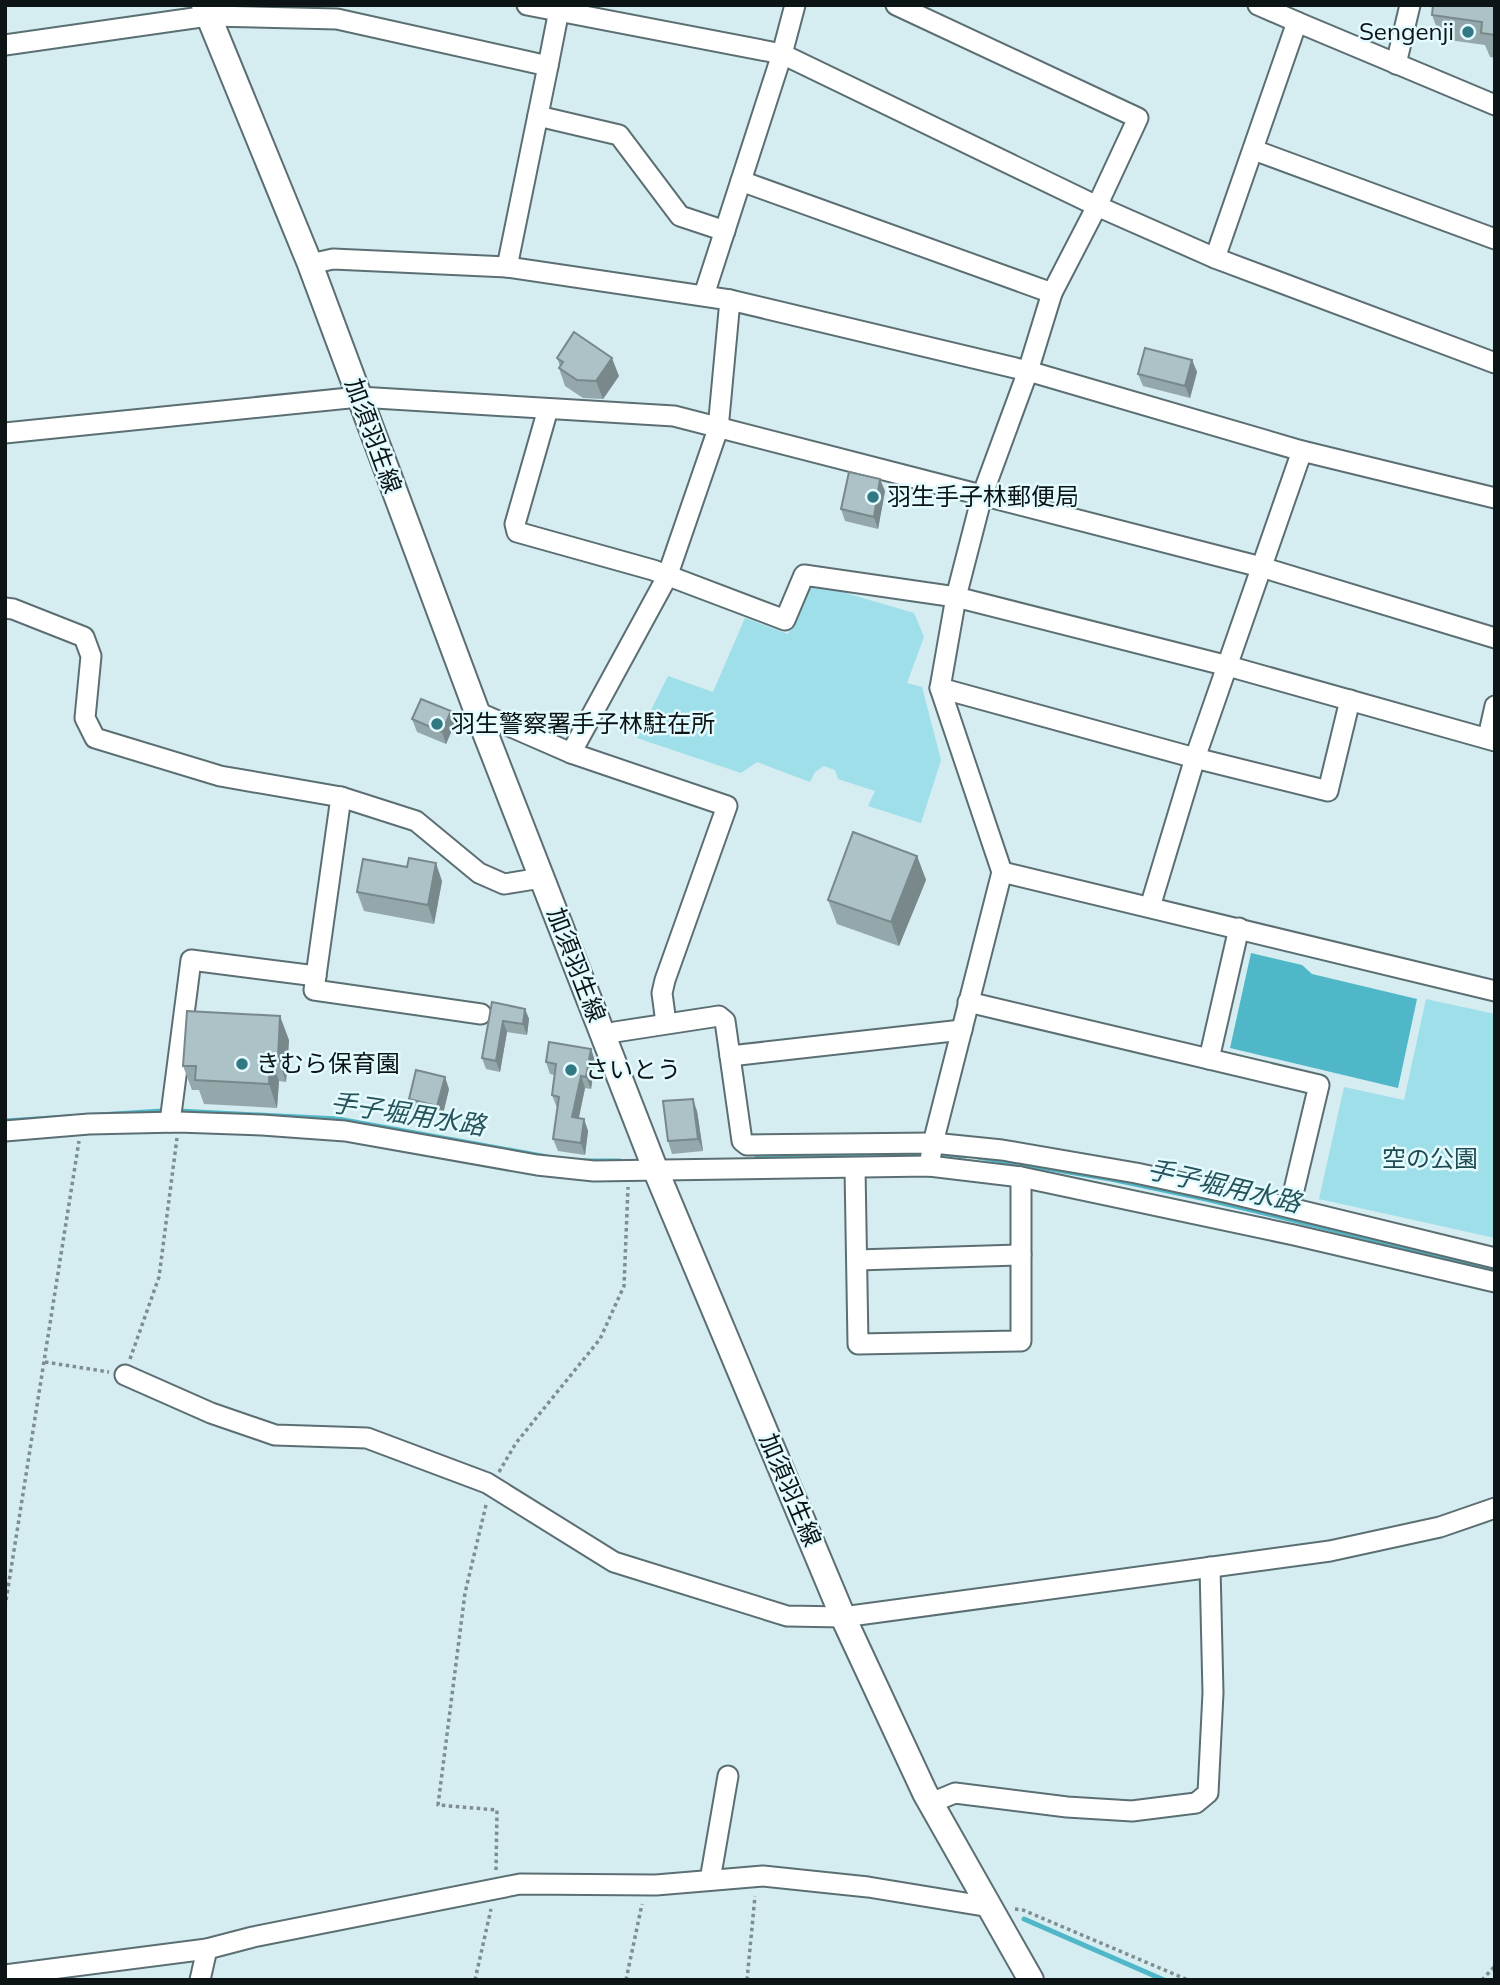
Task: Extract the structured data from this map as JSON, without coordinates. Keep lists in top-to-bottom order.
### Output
{
  "streets": {
    "main road": ["加須羽生線"]
  },
  "water": ["手子堀用水路"],
  "parks": ["空の公園"],
  "places": [
    "Sengenji",
    "羽生手子林郵便局",
    "羽生警察署手子林駐在所",
    "きむら保育園",
    "さいとう"
  ]
}
